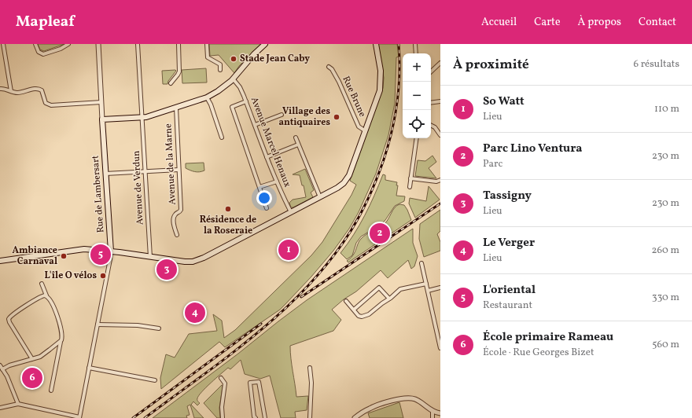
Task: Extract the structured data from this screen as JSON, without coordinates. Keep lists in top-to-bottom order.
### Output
{
  "streets": {
    "main road": ["Rue de Lambersart"],
    "street": [
      "Rue Brune",
      "Avenue Marcel Henaux",
      "Avenue de la Marne",
      "Avenue de Verdun"
    ]
  },
  "places": [
    "Stade Jean Caby",
    "Village des antiquaires",
    "Résidence de la Roseraie",
    "Ambiance Carnaval",
    "L'île O vélos"
  ],
  "page": {
    "header": "Mapleaf",
    "nav": [
      "Accueil",
      "Carte",
      "À propos",
      "Contact"
    ],
    "heading": ["À proximité", "6 résultats"],
    "map_buttons": ["+", "−"],
    "list": [
      {
        "mark": "1",
        "name": "So Watt",
        "note": "Lieu",
        "value": "110 m"
      },
      {
        "mark": "2",
        "name": "Parc Lino Ventura",
        "note": "Parc",
        "value": "230 m"
      },
      {
        "mark": "3",
        "name": "Tassigny",
        "note": "Lieu",
        "value": "230 m"
      },
      {
        "mark": "4",
        "name": "Le Verger",
        "note": "Lieu",
        "value": "260 m"
      },
      {
        "mark": "5",
        "name": "L'oriental",
        "note": "Restaurant",
        "value": "330 m"
      },
      {
        "mark": "6",
        "name": "École primaire Rameau",
        "note": "École · Rue Georges Bizet",
        "value": "560 m"
      }
    ],
    "pins": [
      "2",
      "1",
      "5",
      "3",
      "4",
      "6"
    ]
  }
}
